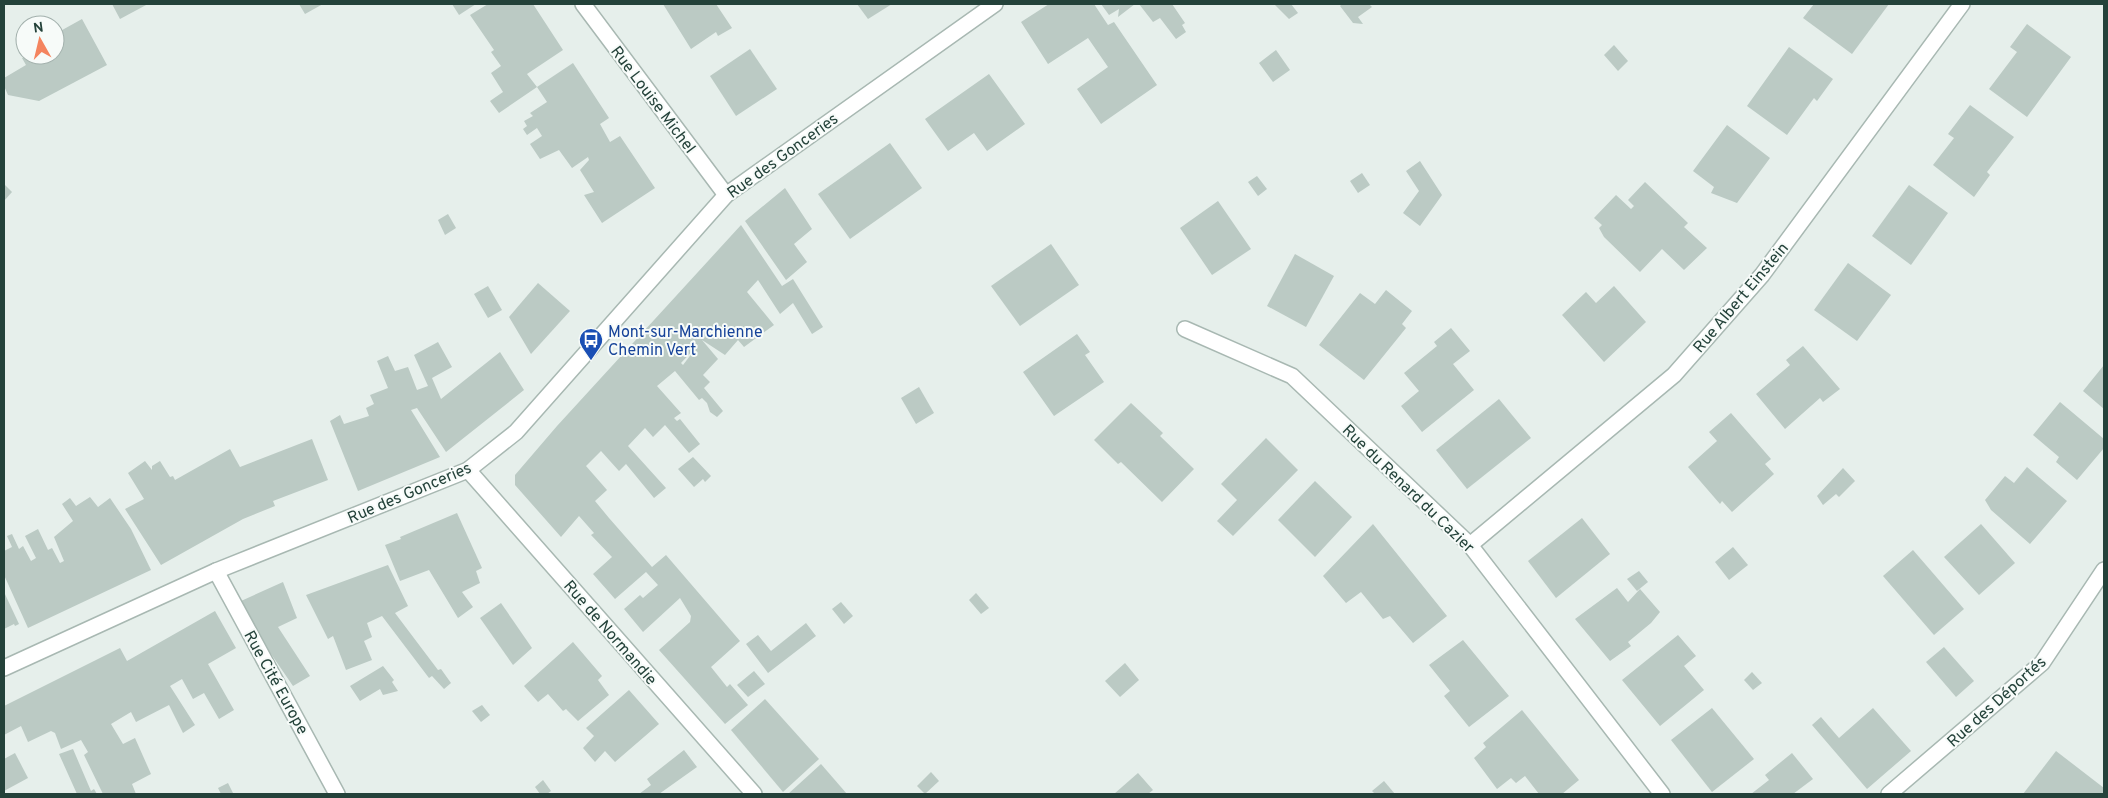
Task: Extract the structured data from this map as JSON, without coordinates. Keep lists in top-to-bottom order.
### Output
{
  "streets": {
    "street": [
      "Rue Louise Michel",
      "Rue des Gonceries",
      "Rue Albert Einstein",
      "Rue du Renard du Cazier",
      "Rue de Normandie",
      "Rue Cité Europe",
      "Rue des Déportés"
    ]
  },
  "crossings": [
    ["Rue Louise Michel", "Rue des Gonceries"],
    ["Rue des Gonceries", "Rue de Normandie"],
    ["Rue des Gonceries", "Rue Cité Europe"],
    ["Rue Albert Einstein", "Rue du Renard du Cazier"]
  ],
  "places": {
    "bus stop": ["Mont-sur-Marchienne Chemin Vert"]
  },
  "north": "top"
}
